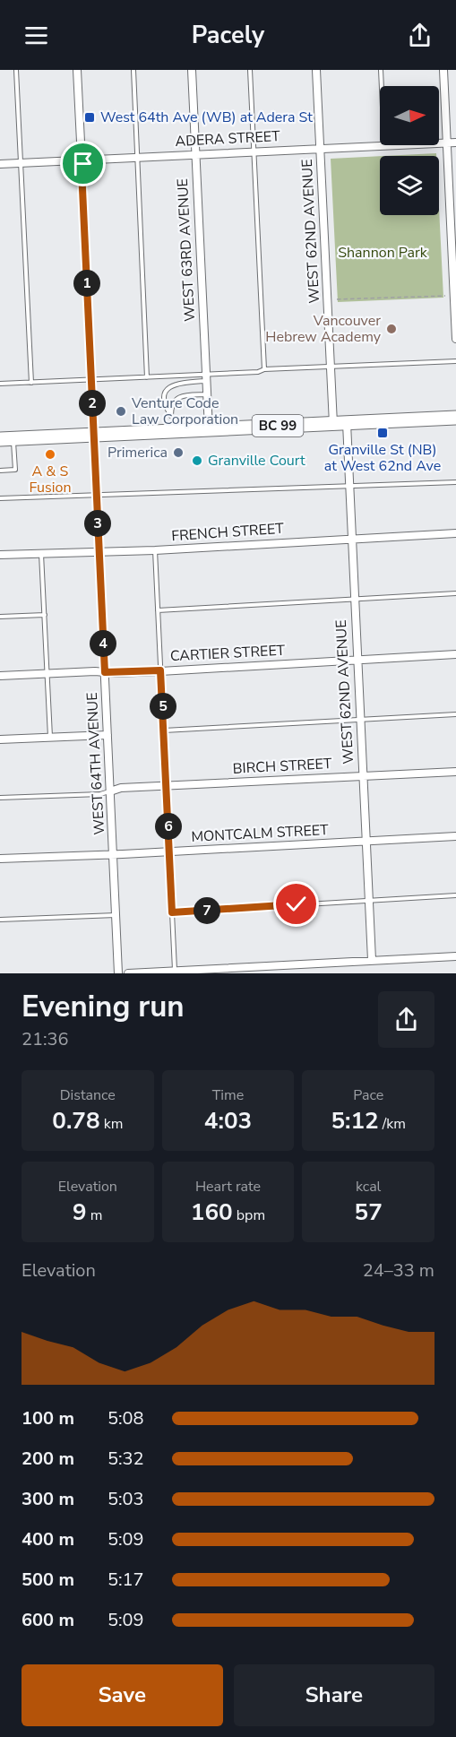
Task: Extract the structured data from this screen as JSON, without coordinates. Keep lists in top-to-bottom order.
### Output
{
  "streets": {
    "highway": ["BC 99"],
    "street": [
      "ADERA STREET",
      "WEST 62ND AVENUE",
      "WEST 63RD AVENUE",
      "FRENCH STREET",
      "CARTIER STREET",
      "WEST 64TH AVENUE",
      "BIRCH STREET",
      "MONTCALM STREET"
    ]
  },
  "crossings": [
    ["ADERA STREET", "WEST 62ND AVENUE"],
    ["ADERA STREET", "WEST 63RD AVENUE"],
    ["ADERA STREET", "WEST 64TH AVENUE"],
    ["WEST 62ND AVENUE", "BC 99"],
    ["WEST 62ND AVENUE", "FRENCH STREET"],
    ["WEST 62ND AVENUE", "CARTIER STREET"],
    ["WEST 62ND AVENUE", "BIRCH STREET"],
    ["WEST 62ND AVENUE", "MONTCALM STREET"],
    ["WEST 63RD AVENUE", "BC 99"],
    ["BC 99", "WEST 64TH AVENUE"],
    ["FRENCH STREET", "WEST 64TH AVENUE"],
    ["CARTIER STREET", "WEST 64TH AVENUE"],
    ["WEST 64TH AVENUE", "BIRCH STREET"],
    ["WEST 64TH AVENUE", "MONTCALM STREET"]
  ],
  "parks": ["Shannon Park"],
  "places": {
    "transit": ["West 64th Ave (WB) at Adera St", "Granville St (NB) at West 62nd Ave"],
    "other": [
      "Vancouver Hebrew Academy",
      "Venture Code Law Corporation",
      "Primerica",
      "A & S Fusion",
      "Granville Court"
    ]
  },
  "north": "right",
  "page": {
    "header": "Pacely",
    "pins": [
      "1",
      "2",
      "3",
      "4",
      "5",
      "6",
      "7"
    ],
    "heading": ["Evening run", "21:36"],
    "stats": [
      ["Distance", "0.78 km"],
      ["Time", "4:03"],
      ["Pace", "5:12 /km"],
      ["Elevation", "9 m"],
      ["Heart rate", "160 bpm"],
      ["kcal", "57"]
    ],
    "chart": ["Elevation", "24–33 m"],
    "list": [
      {
        "name": "100 m",
        "note": "5:08"
      },
      {
        "name": "200 m",
        "note": "5:32"
      },
      {
        "name": "300 m",
        "note": "5:03"
      },
      {
        "name": "400 m",
        "note": "5:09"
      },
      {
        "name": "500 m",
        "note": "5:17"
      },
      {
        "name": "600 m",
        "note": "5:09"
      }
    ],
    "buttons": ["Save", "Share"]
  }
}
